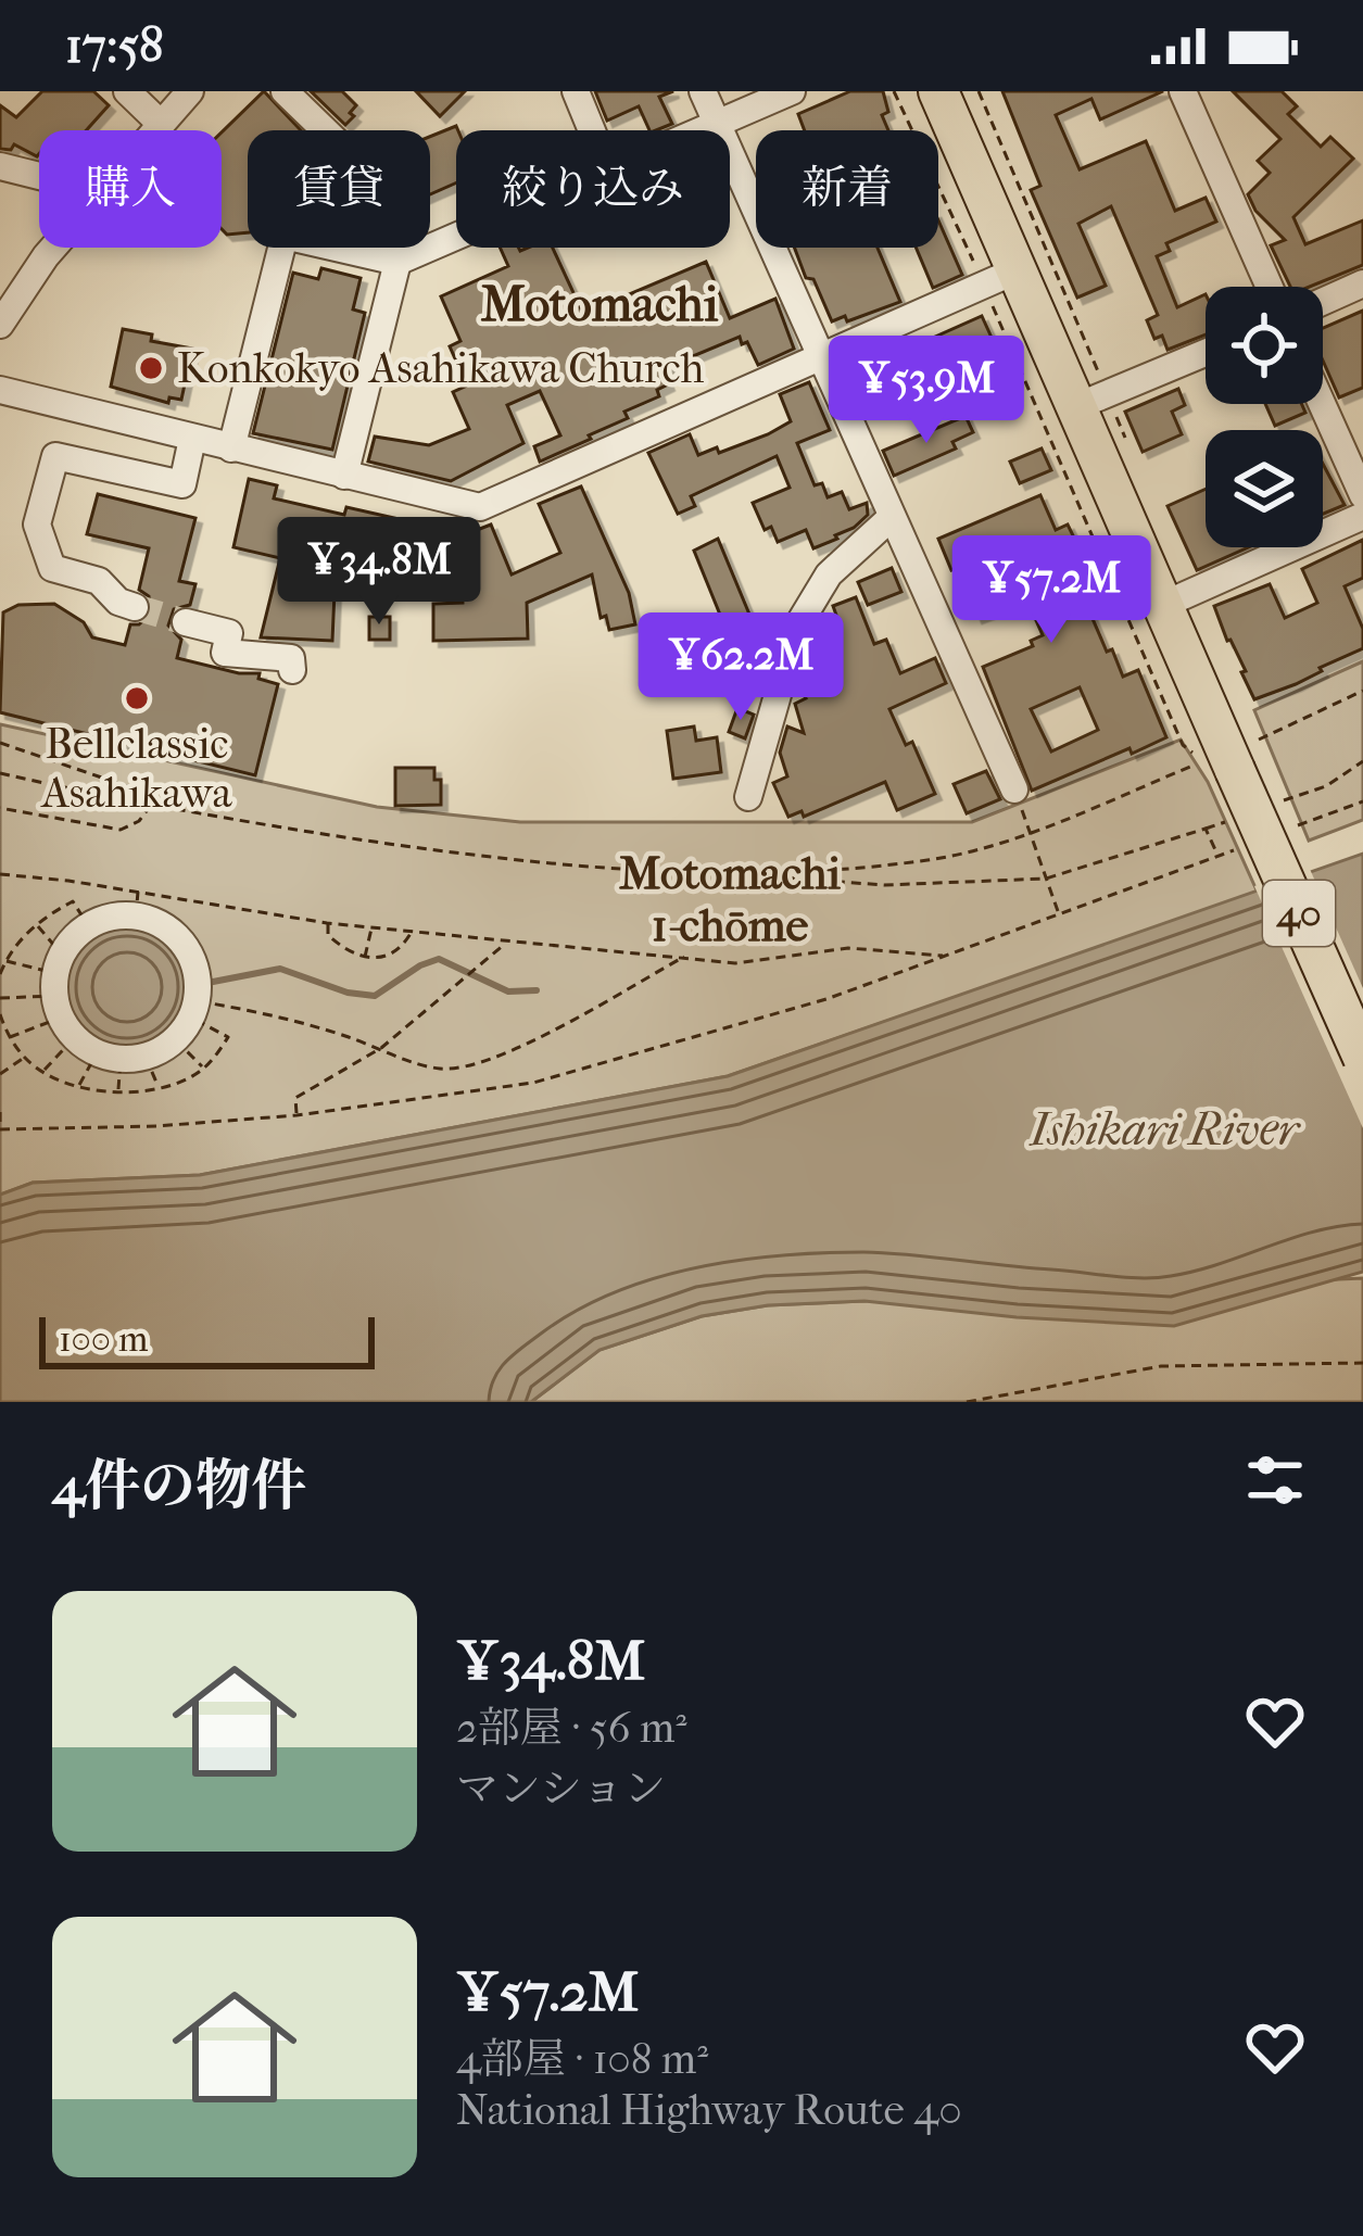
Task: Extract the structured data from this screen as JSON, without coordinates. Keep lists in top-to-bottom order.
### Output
{
  "streets": {
    "highway": ["40"]
  },
  "districts": ["Motomachi", "Motomachi 1-chōme"],
  "water": ["Ishikari River"],
  "places": ["Konkokyo Asahikawa Church", "Bellclassic Asahikawa"],
  "scale_bar": "100 m",
  "page": {
    "status": "17:58",
    "chip": [
      "購入",
      "賃貸",
      "絞り込み",
      "新着"
    ],
    "price": [
      "¥53.9M",
      "¥34.8M",
      "¥57.2M",
      "¥62.2M"
    ],
    "scale": "100 m",
    "heading": "4件の物件",
    "list": [
      {
        "name": "¥34.8M",
        "note": "2部屋 · 56 m² · マンション"
      },
      {
        "name": "¥57.2M",
        "note": "4部屋 · 108 m² · National Highway Route 40"
      }
    ]
  }
}
